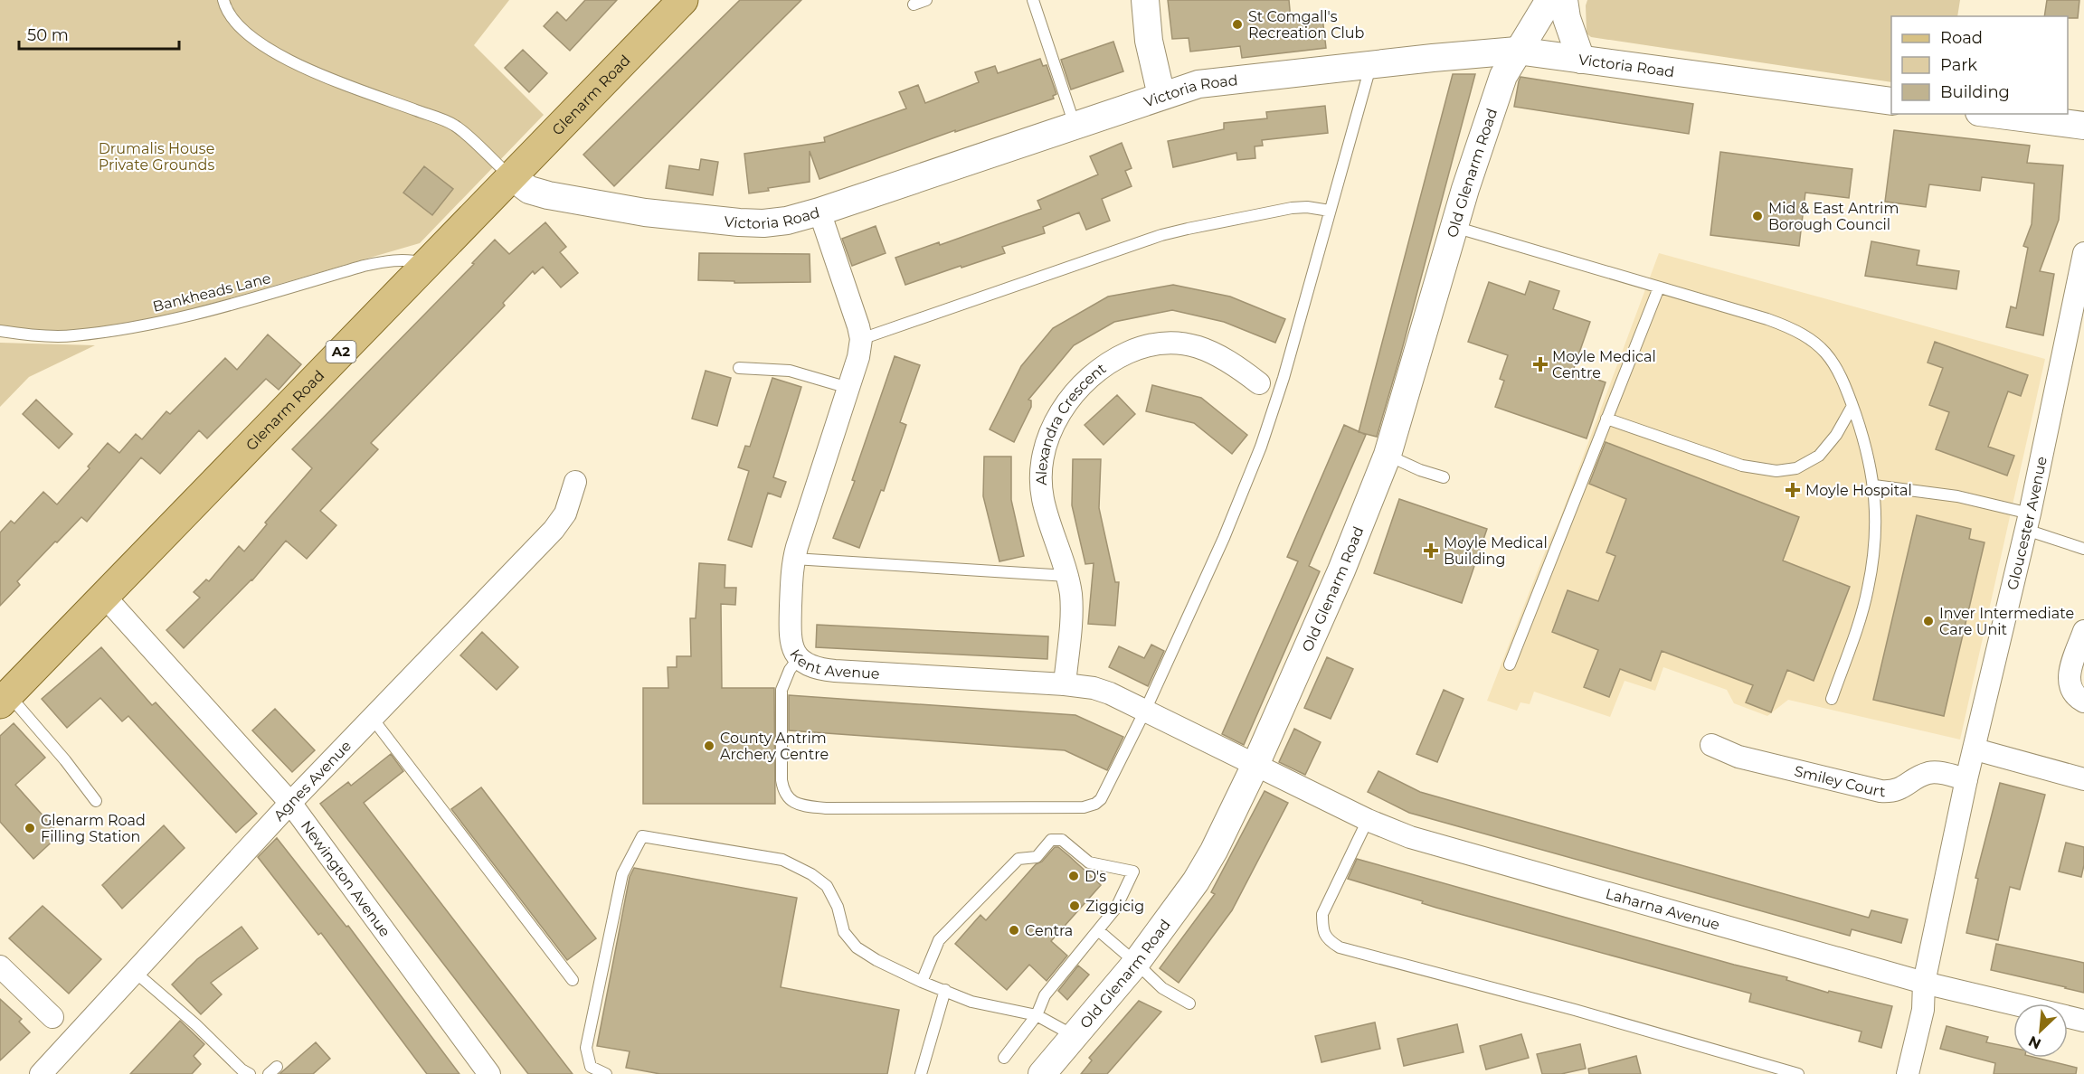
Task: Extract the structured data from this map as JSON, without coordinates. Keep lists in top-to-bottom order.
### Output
{
  "streets": {
    "main road": ["Glenarm Road", "A2"],
    "street": [
      "Victoria Road",
      "Old Glenarm Road",
      "Alexandra Crescent",
      "Gloucester Avenue",
      "Kent Avenue",
      "Agnes Avenue",
      "Smiley Court",
      "Newington Avenue",
      "Laharna Avenue"
    ],
    "lane": ["Bankheads Lane"]
  },
  "crossings": [
    ["Victoria Road", "Glenarm Road"],
    ["Victoria Road", "Old Glenarm Road"],
    ["Victoria Road", "Kent Avenue"],
    ["Glenarm Road", "Bankheads Lane"],
    ["Glenarm Road", "Newington Avenue"],
    ["Old Glenarm Road", "Kent Avenue"],
    ["Old Glenarm Road", "Laharna Avenue"],
    ["Alexandra Crescent", "Kent Avenue"],
    ["Gloucester Avenue", "Smiley Court"],
    ["Gloucester Avenue", "Laharna Avenue"],
    ["Kent Avenue", "Laharna Avenue"],
    ["Agnes Avenue", "Newington Avenue"]
  ],
  "parks": ["Drumalis House Private Grounds"],
  "places": {
    "other": [
      "St Comgall's Recreation Club",
      "Mid & East Antrim Borough Council",
      "Inver Intermediate Care Unit",
      "County Antrim Archery Centre",
      "Glenarm Road Filling Station",
      "D's",
      "Ziggicig",
      "Centra"
    ],
    "health": ["Moyle Medical Centre", "Moyle Hospital", "Moyle Medical Building"]
  },
  "legend": ["Road", "Park", "Building"],
  "scale_bar": "50 m",
  "north": "bottom left"
}
